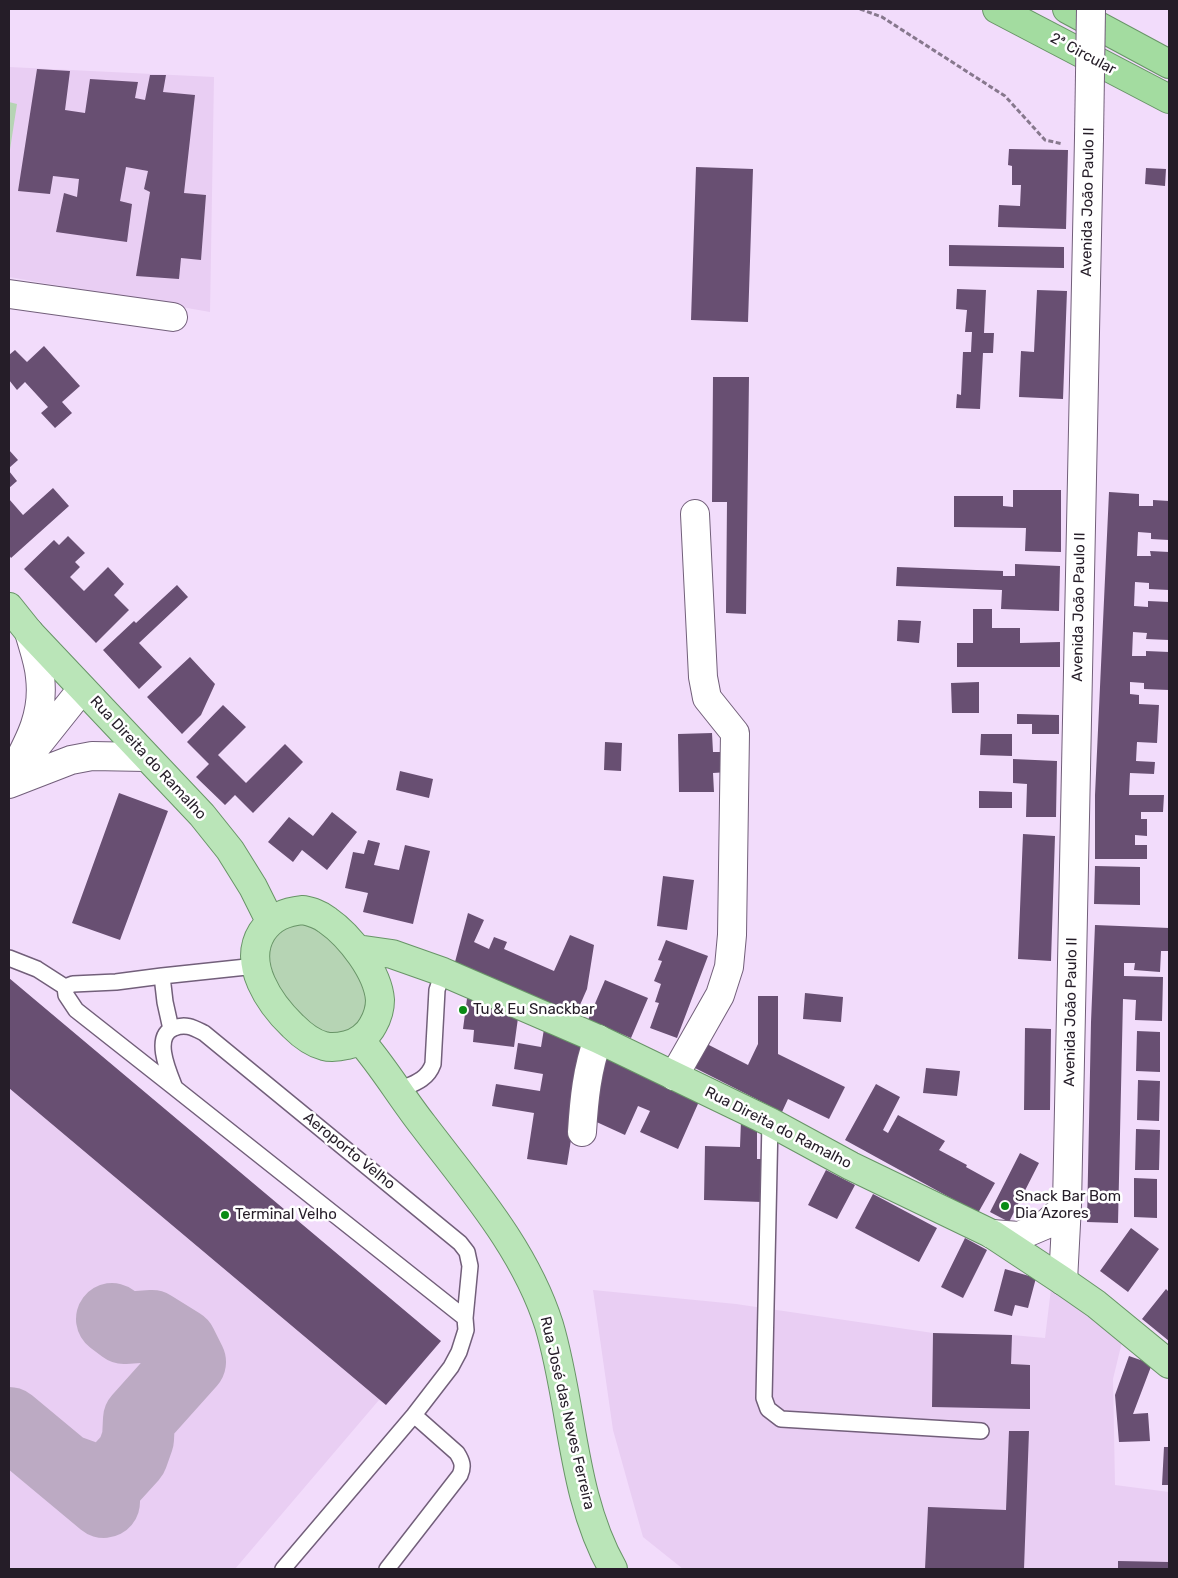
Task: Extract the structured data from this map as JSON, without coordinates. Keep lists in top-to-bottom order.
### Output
{
  "streets": {
    "highway": ["2ª Circular"],
    "main road": ["Rua Direita do Ramalho", "Rua José das Neves Ferreira"],
    "street": ["Avenida João Paulo II"],
    "lane": ["Aeroporto Velho"]
  },
  "crossings": [
    ["Avenida João Paulo II", "Rua Direita do Ramalho"],
    ["Rua Direita do Ramalho", "Rua José das Neves Ferreira"]
  ],
  "places": ["Tu & Eu Snackbar", "Snack Bar Bom Dia Azores", "Terminal Velho"]
}
